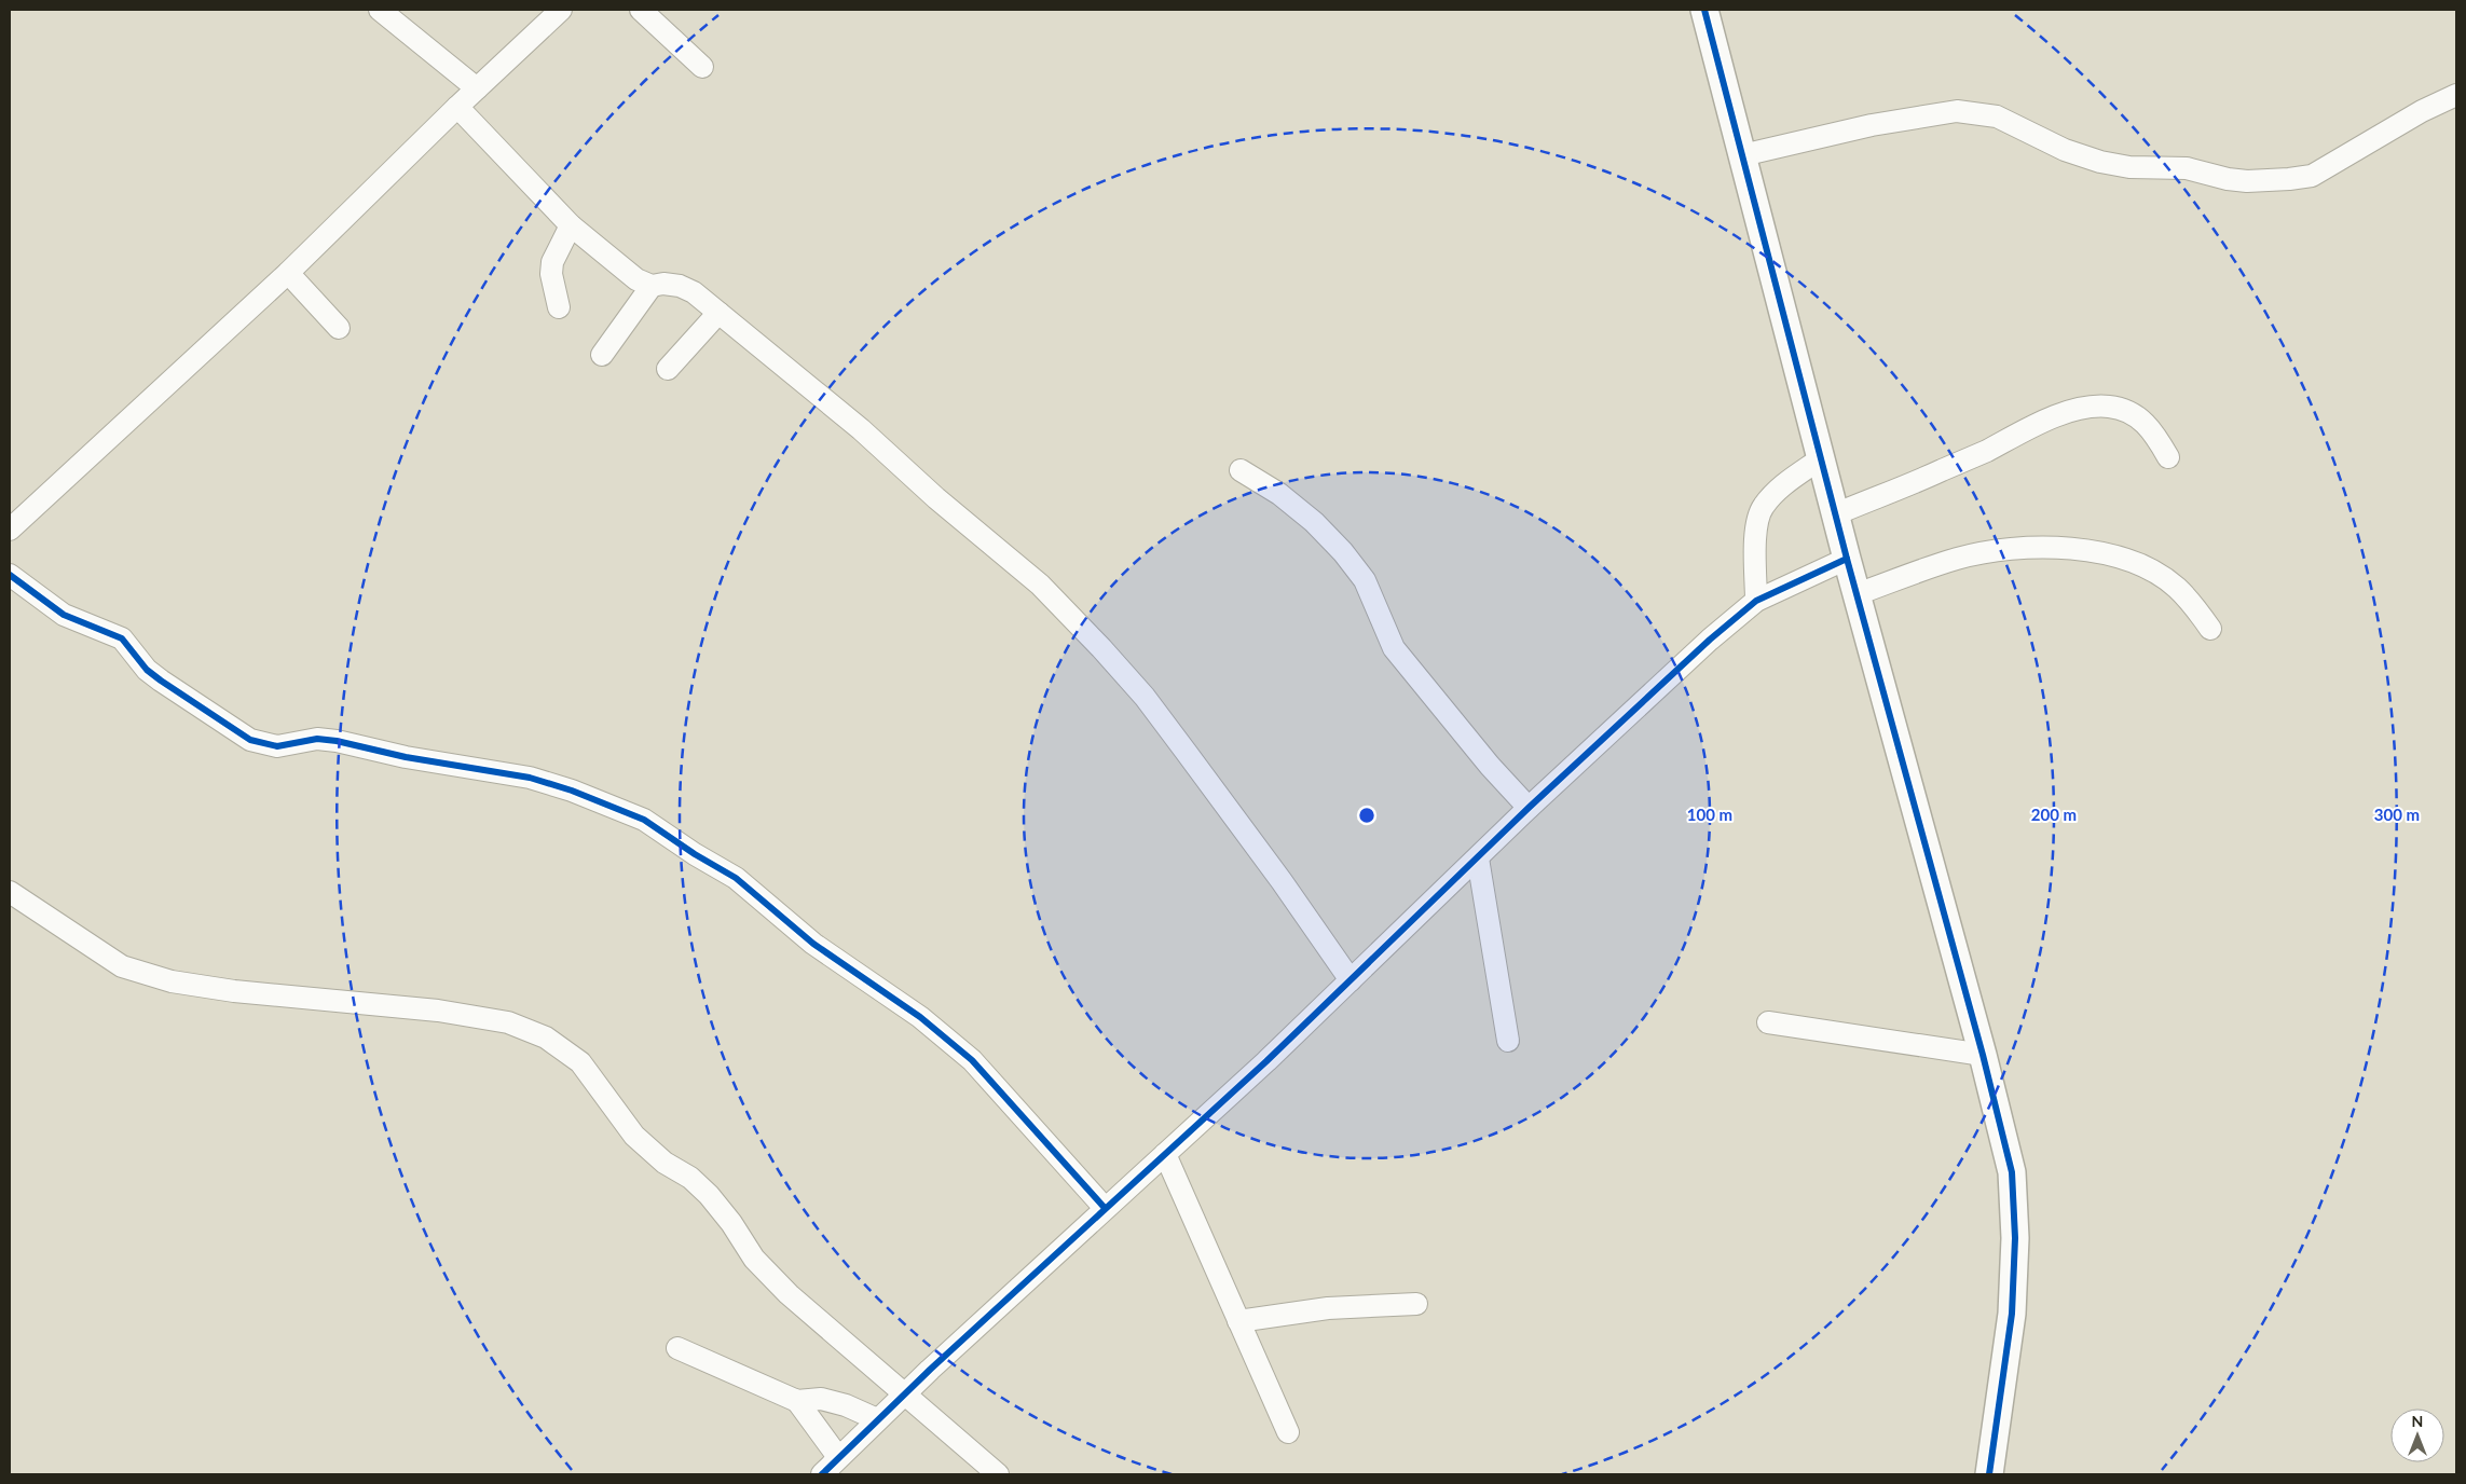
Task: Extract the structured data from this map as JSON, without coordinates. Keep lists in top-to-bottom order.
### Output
{
  "north": "top",
  "rings": ["100 m", "200 m", "300 m"]
}
